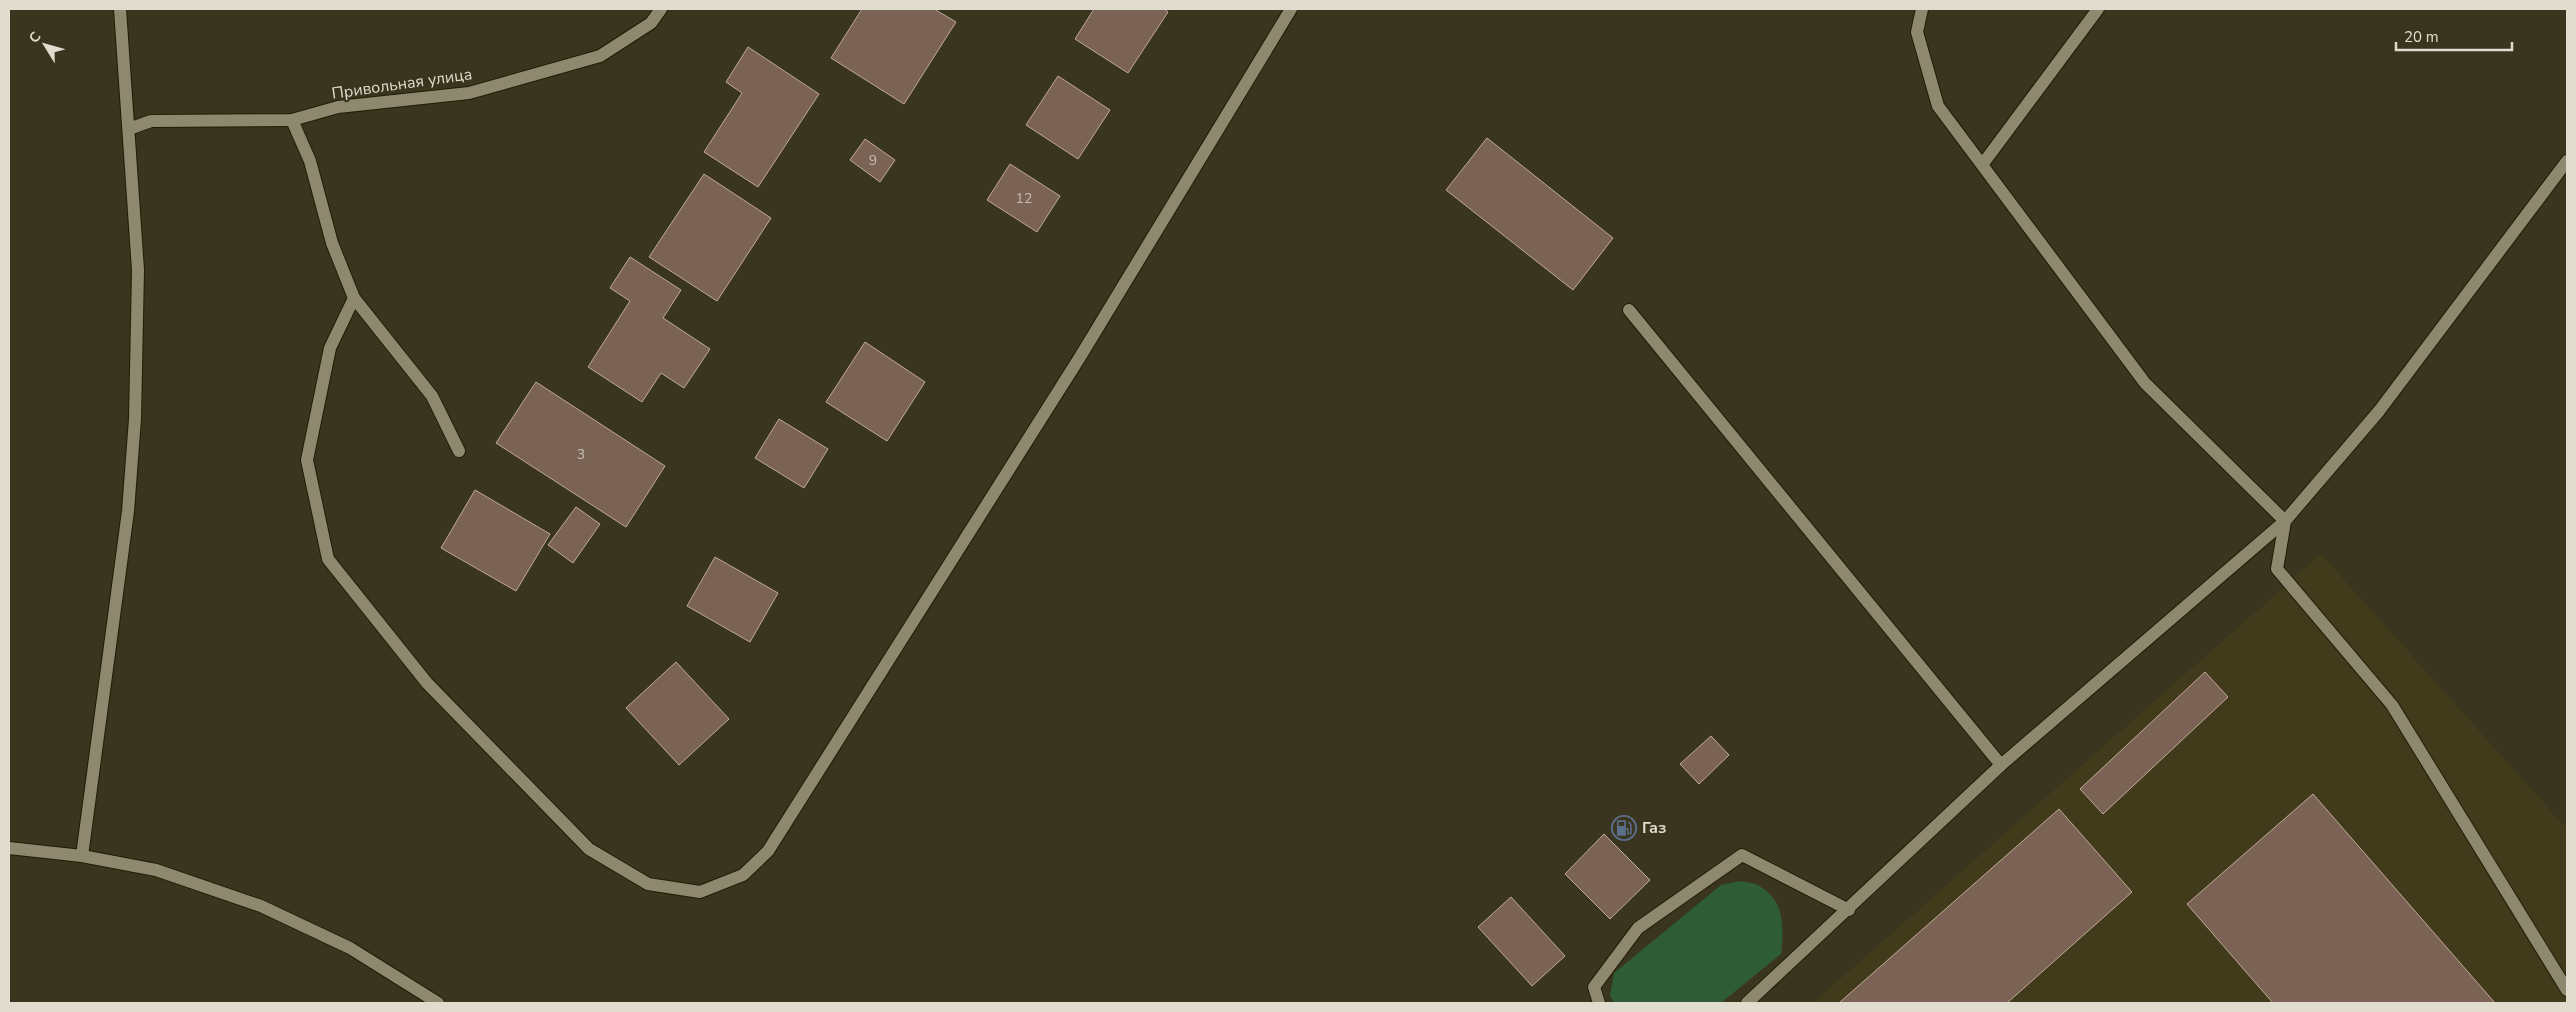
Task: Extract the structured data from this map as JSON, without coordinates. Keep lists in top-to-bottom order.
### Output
{
  "streets": {
    "street": ["Привольная улица"]
  },
  "places": {
    "fuel station": ["Газ"]
  },
  "house_numbers": ["9", "12", "3"],
  "scale_bar": "20 m",
  "north": "top left"
}
